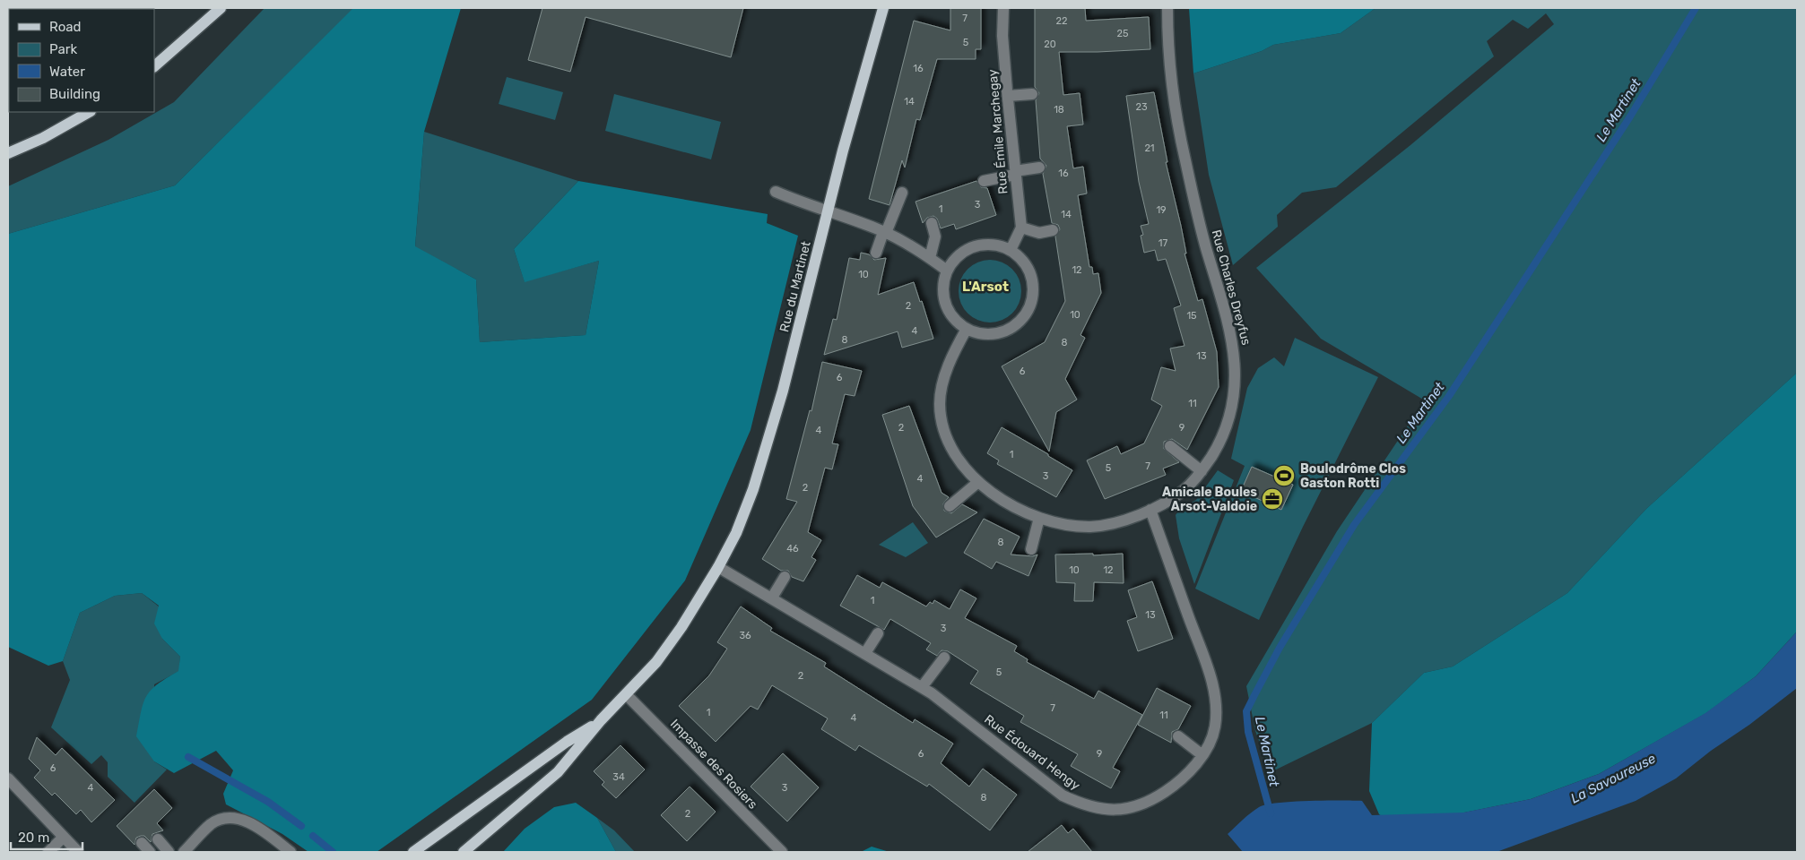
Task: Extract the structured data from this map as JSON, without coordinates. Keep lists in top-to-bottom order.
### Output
{
  "streets": {
    "main road": ["Rue du Martinet"],
    "street": [
      "Rue Émile Marchegay",
      "Rue Charles Dreyfus",
      "Rue Édouard Hengy",
      "Impasse des Rosiers"
    ]
  },
  "crossings": [
    ["Rue du Martinet", "Rue Édouard Hengy"],
    ["Rue du Martinet", "Impasse des Rosiers"],
    ["Rue Charles Dreyfus", "Rue Édouard Hengy"]
  ],
  "districts": ["L'Arsot"],
  "water": ["Le Martinet", "La Savoureuse"],
  "places": {
    "sports": ["Boulodrôme Clos Gaston Rotti"],
    "office": ["Amicale Boules Arsot-Valdoie"]
  },
  "house_numbers": [
    "7",
    "22",
    "25",
    "5",
    "20",
    "16",
    "14",
    "23",
    "18",
    "21",
    "16",
    "3",
    "1",
    "19",
    "14",
    "17",
    "12",
    "10",
    "2",
    "10",
    "15",
    "4",
    "8",
    "8",
    "13",
    "6",
    "6",
    "11",
    "2",
    "9",
    "4",
    "1",
    "7",
    "5",
    "3",
    "4",
    "2",
    "8",
    "46",
    "10",
    "12",
    "1",
    "13",
    "3",
    "36",
    "5",
    "2",
    "7",
    "1",
    "11",
    "4",
    "6",
    "9",
    "6",
    "34",
    "4",
    "3",
    "8",
    "2"
  ],
  "legend": [
    "Road",
    "Park",
    "Water",
    "Building"
  ],
  "scale_bar": "20 m"
}
